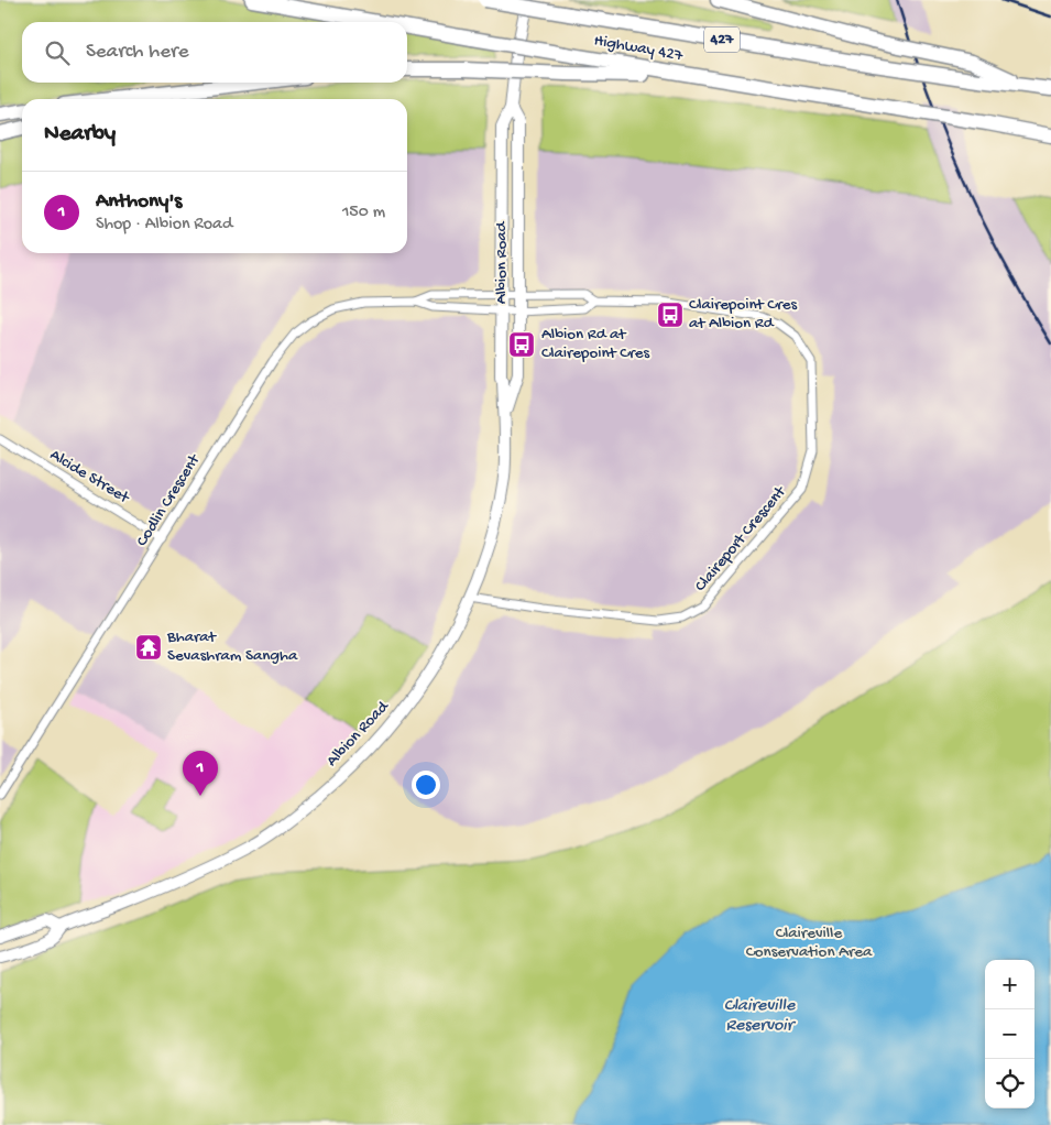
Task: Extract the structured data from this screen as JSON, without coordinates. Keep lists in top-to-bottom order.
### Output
{
  "streets": {
    "highway": ["427", "Highway 427"],
    "main road": ["Albion Road"],
    "street": ["Alcide Street", "Codlin Crescent", "Claireport Crescent"]
  },
  "crossings": [
    ["Albion Road", "Codlin Crescent"],
    ["Albion Road", "Claireport Crescent"],
    ["Alcide Street", "Codlin Crescent"],
    ["Codlin Crescent", "Claireport Crescent"]
  ],
  "water": ["Claireville Reservoir"],
  "parks": ["Claireville Conservation Area"],
  "places": {
    "bus stop": ["Clairepoint Cres at Albion Rd", "Albion Rd at Clairepoint Cres"],
    "temple": ["Bharat Sevashram Sangha"]
  },
  "page": {
    "search": "Search here",
    "heading": "Nearby",
    "list": [
      {
        "mark": "1",
        "name": "Anthony's",
        "note": "Shop · Albion Road",
        "value": "150 m"
      }
    ],
    "pins": "1",
    "map_buttons": ["+", "−"]
  }
}
